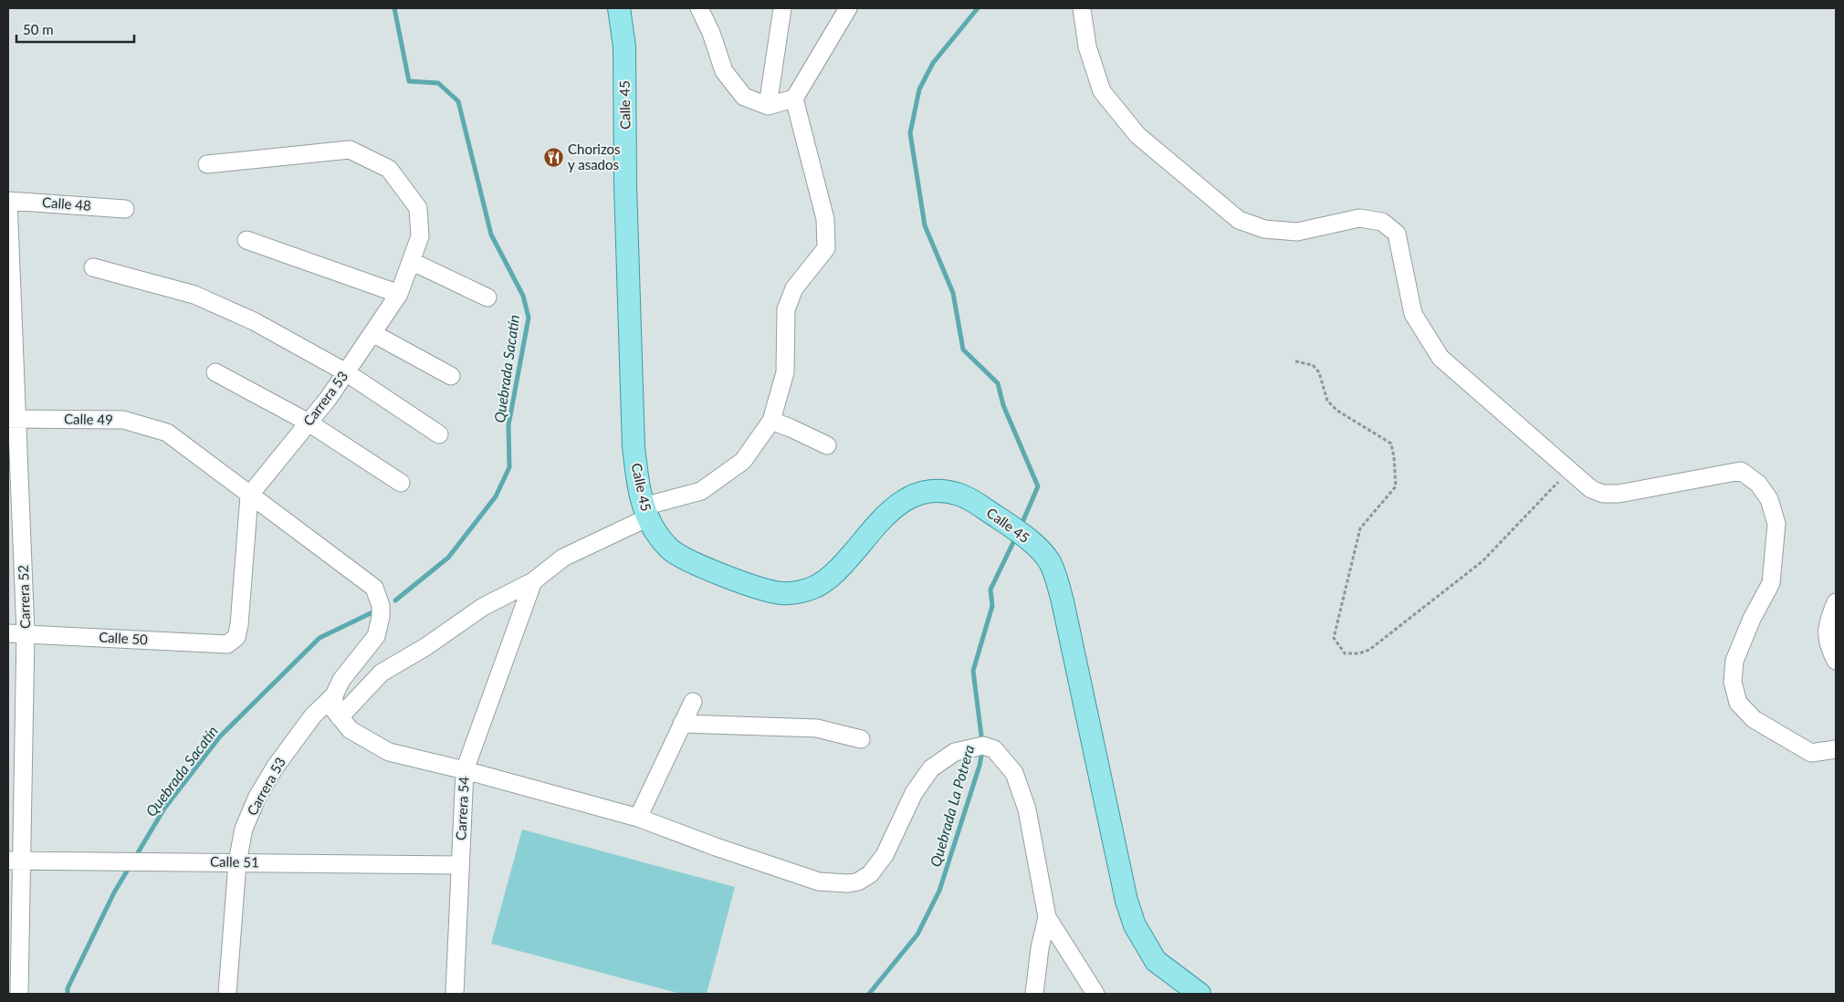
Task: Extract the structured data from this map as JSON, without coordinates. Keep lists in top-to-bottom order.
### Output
{
  "streets": {
    "main road": ["Calle 45"],
    "street": [
      "Calle 48",
      "Carrera 53",
      "Calle 49",
      "Carrera 52",
      "Calle 50",
      "Carrera 54",
      "Calle 51"
    ]
  },
  "crossings": [
    ["Calle 48", "Carrera 52"],
    ["Carrera 53", "Calle 49"],
    ["Carrera 53", "Calle 50"],
    ["Carrera 53", "Calle 51"],
    ["Calle 49", "Carrera 52"],
    ["Calle 49", "Calle 50"],
    ["Carrera 52", "Calle 50"],
    ["Carrera 52", "Calle 51"],
    ["Carrera 54", "Calle 51"]
  ],
  "water": ["Quebrada Sacatín", "Quebrada La Potrera"],
  "places": {
    "restaurant": ["Chorizos y asados"]
  },
  "scale_bar": "50 m"
}
